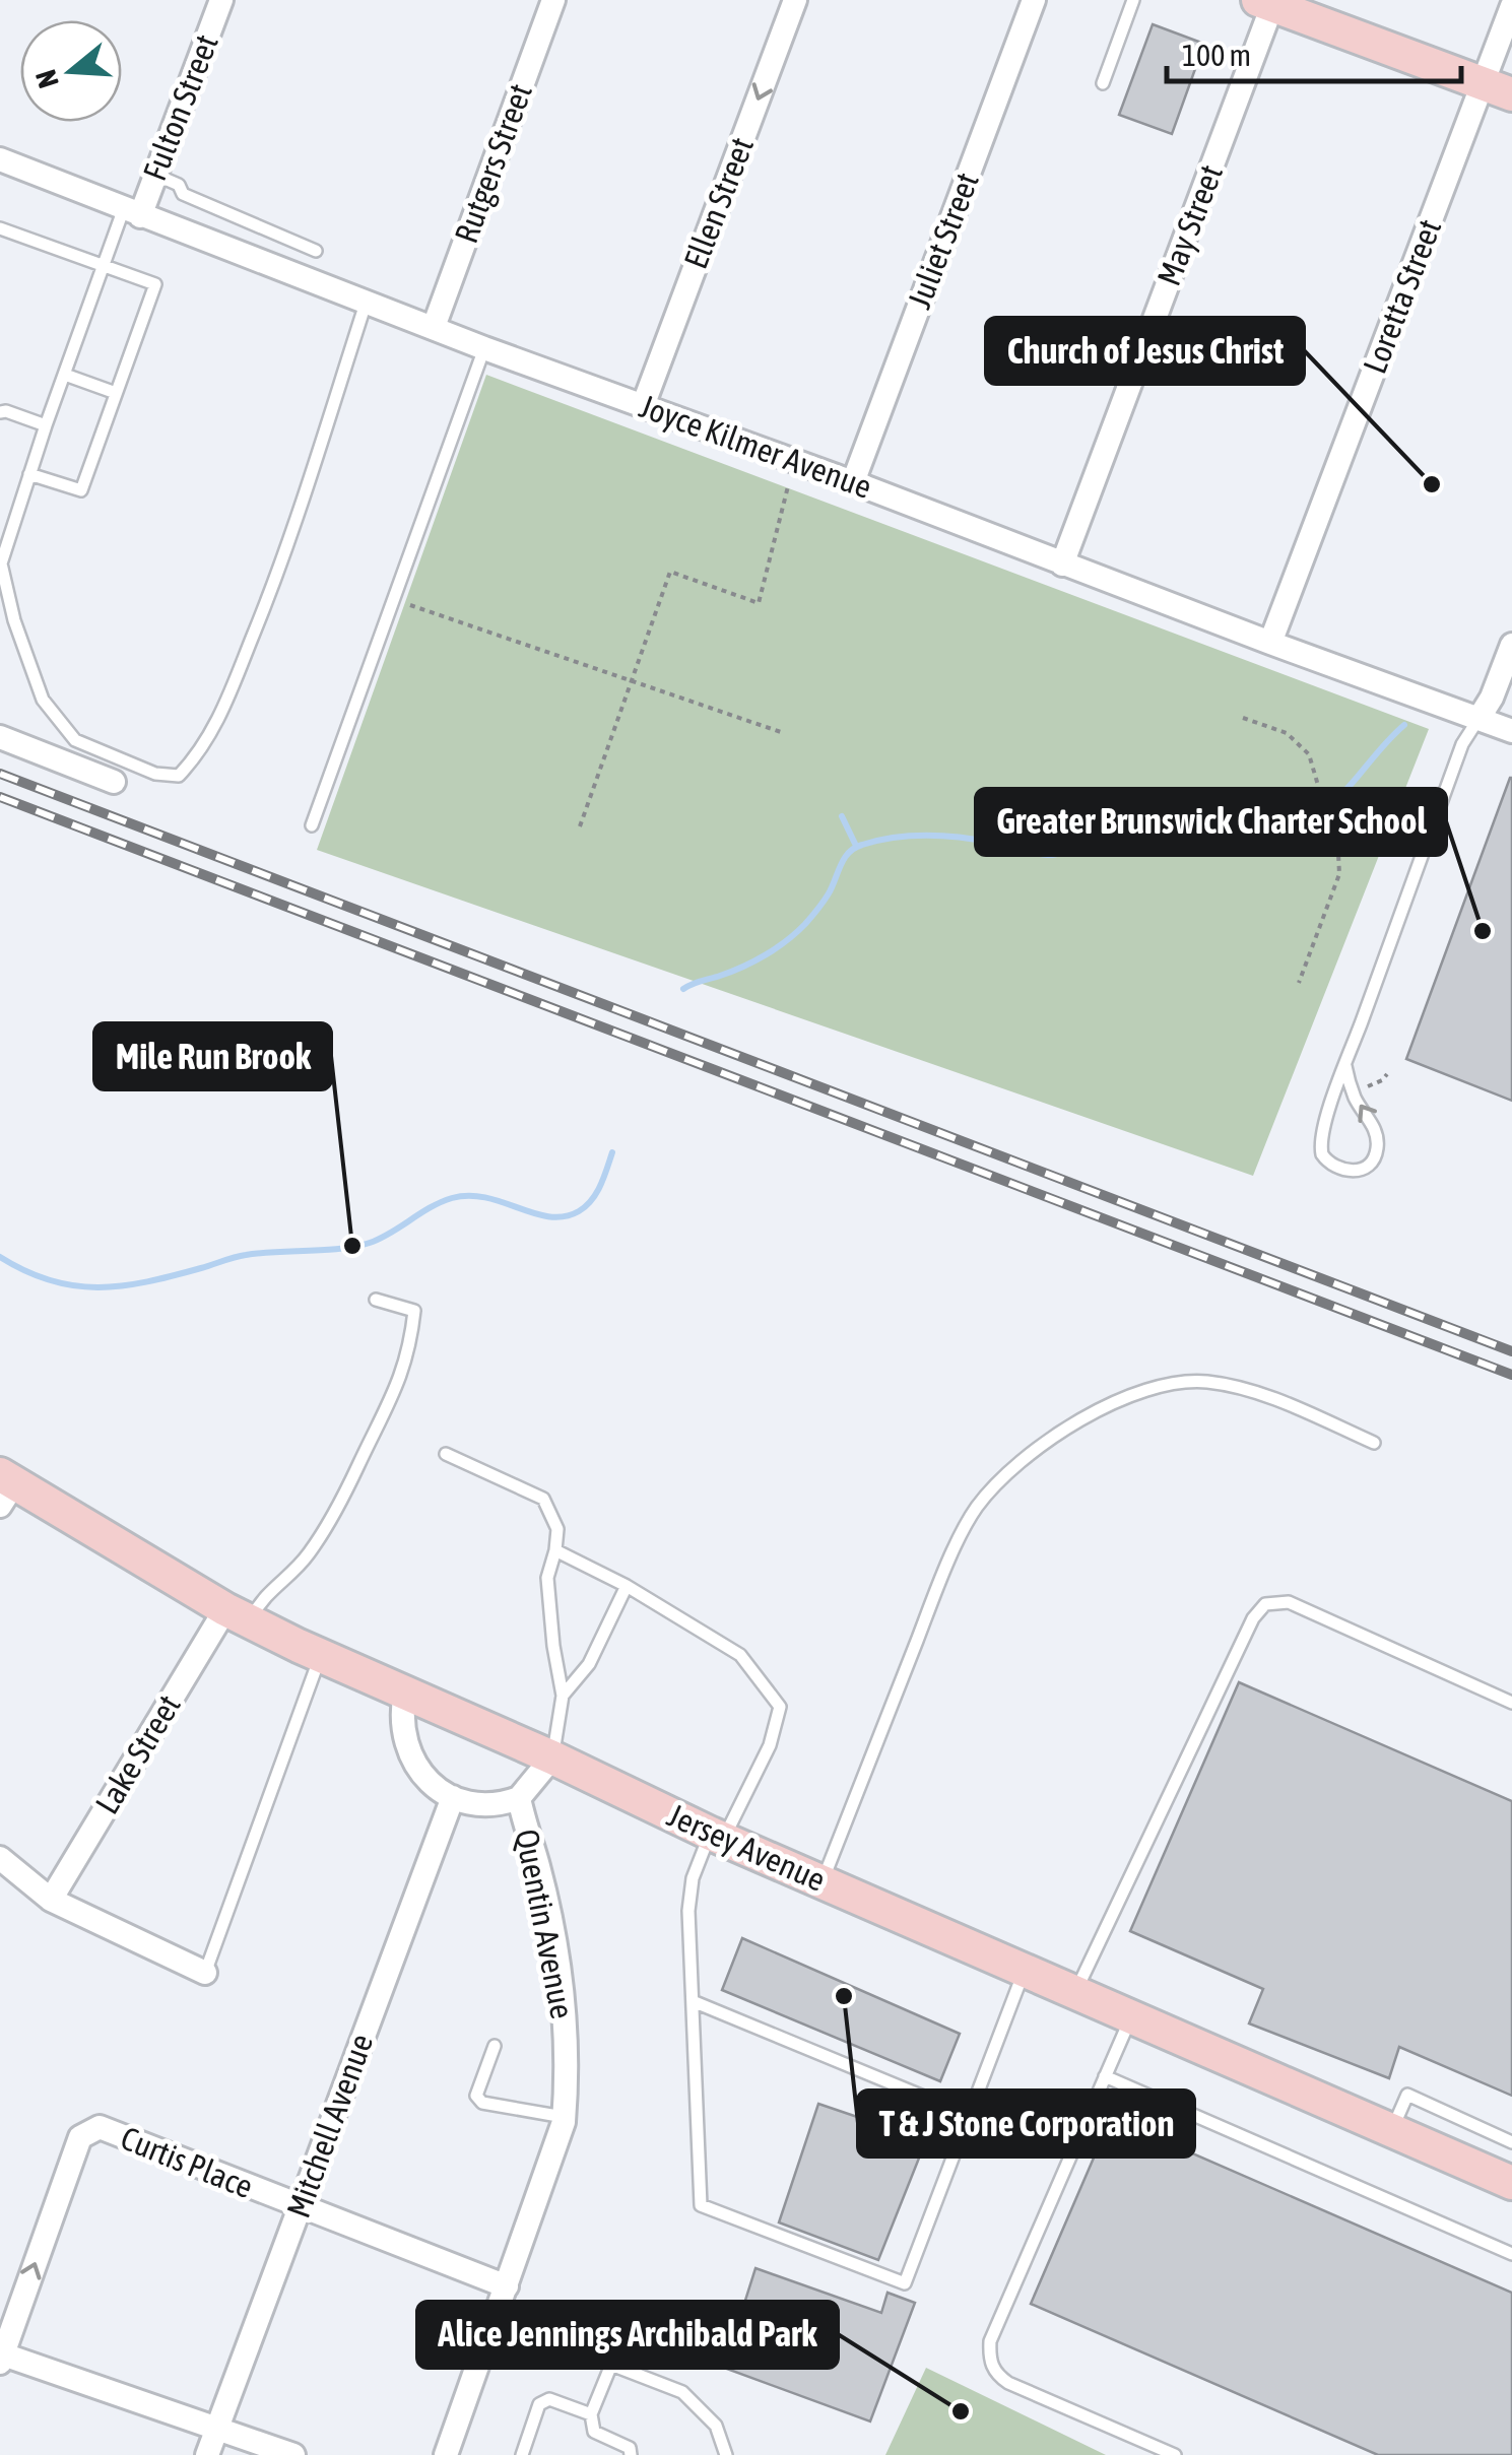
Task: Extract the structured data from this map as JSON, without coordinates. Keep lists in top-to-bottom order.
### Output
{
  "streets": {
    "street": [
      "Fulton Street",
      "Rutgers Street",
      "Ellen Street",
      "May Street",
      "Juliet Street",
      "Loretta Street",
      "Joyce Kilmer Avenue",
      "Lake Street",
      "Jersey Avenue",
      "Quentin Avenue",
      "Mitchell Avenue",
      "Curtis Place"
    ]
  },
  "crossings": [
    ["Fulton Street", "Joyce Kilmer Avenue"],
    ["Rutgers Street", "Joyce Kilmer Avenue"],
    ["Ellen Street", "Joyce Kilmer Avenue"],
    ["May Street", "Joyce Kilmer Avenue"],
    ["Juliet Street", "Joyce Kilmer Avenue"],
    ["Loretta Street", "Joyce Kilmer Avenue"],
    ["Lake Street", "Jersey Avenue"],
    ["Quentin Avenue", "Curtis Place"],
    ["Mitchell Avenue", "Curtis Place"]
  ],
  "one_way": ["Ellen Street"],
  "places": [
    "Church of Jesus Christ",
    "Greater Brunswick Charter School",
    "Mile Run Brook",
    "T & J Stone Corporation",
    "Alice Jennings Archibald Park"
  ],
  "scale_bar": "100 m",
  "north": "left"
}
